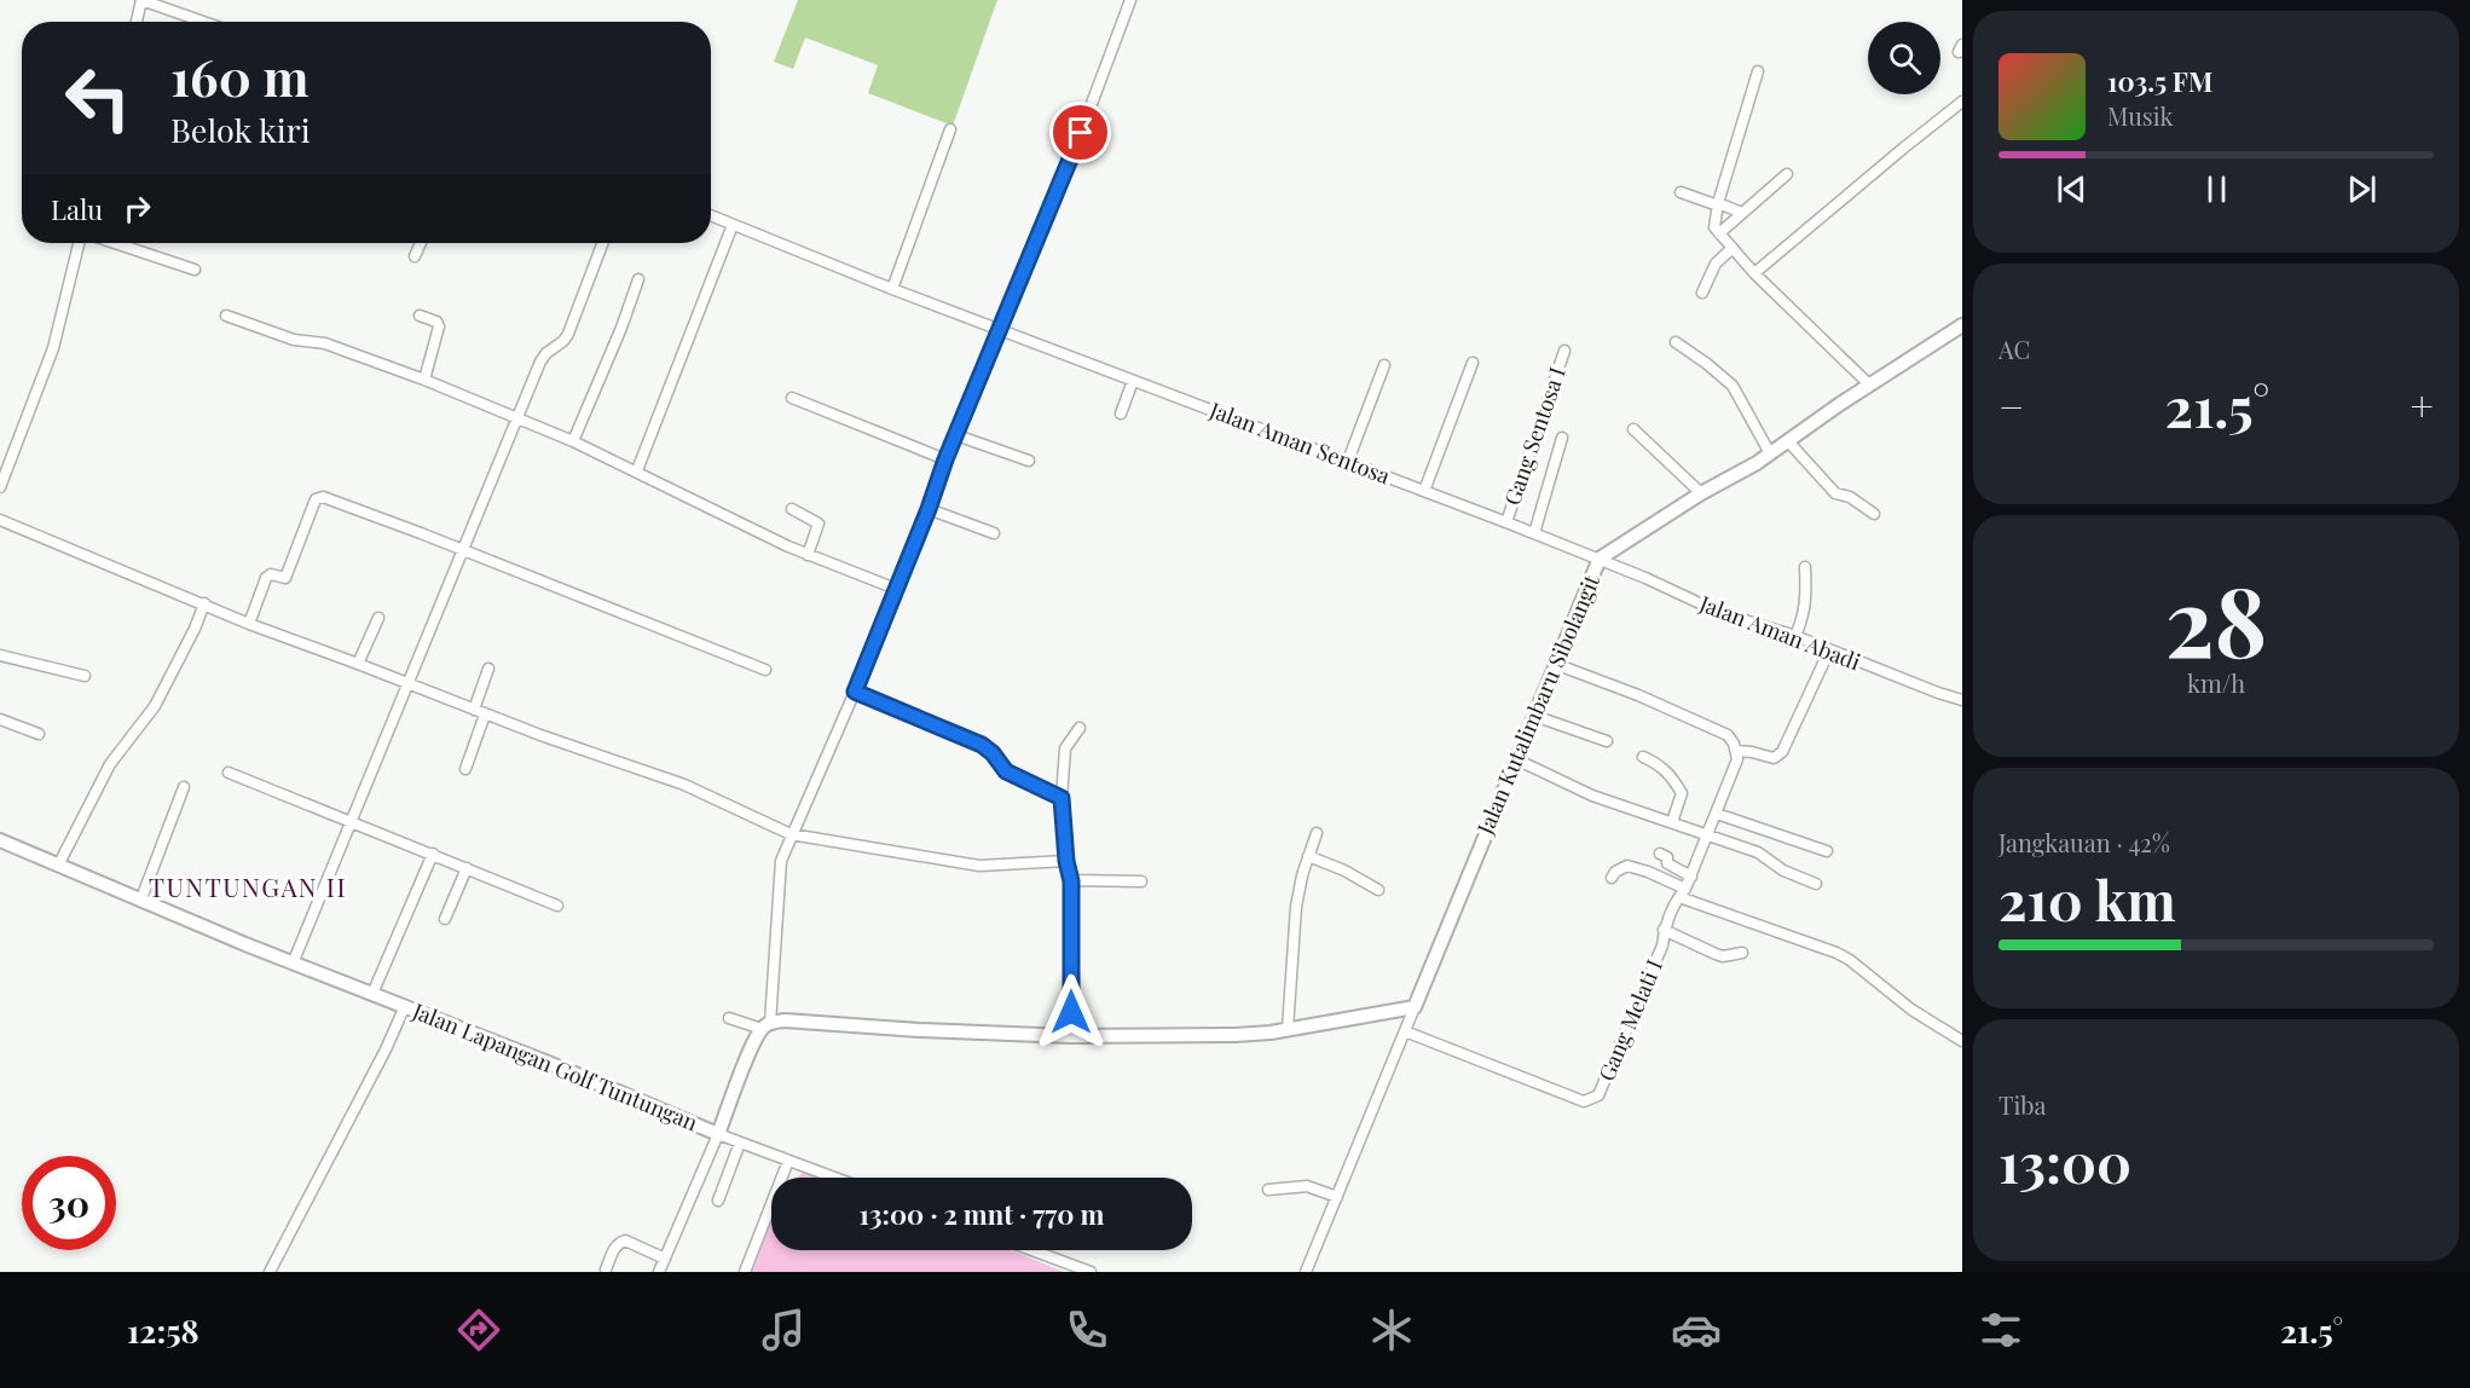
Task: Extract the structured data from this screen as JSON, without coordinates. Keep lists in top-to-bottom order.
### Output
{
  "streets": {
    "street": [
      "Gang Sentosa I",
      "Jalan Aman Sentosa",
      "Jalan Aman Abadi",
      "Jalan Kutalimbaru Sibolangit",
      "Gang Melati I",
      "Jalan Lapangan Golf Tuntungan"
    ]
  },
  "crossings": [
    ["Gang Sentosa I", "Jalan Aman Sentosa"],
    ["Jalan Aman Sentosa", "Jalan Aman Abadi"],
    ["Jalan Aman Sentosa", "Jalan Kutalimbaru Sibolangit"],
    ["Jalan Aman Abadi", "Jalan Kutalimbaru Sibolangit"]
  ],
  "districts": ["TUNTUNGAN II"],
  "page": {
    "turn": ["160 m", "Belok kiri"],
    "song": ["103.5 FM", "Musik"],
    "then": "Lalu",
    "tile": [
      "AC",
      ["28", "km/h"],
      ["Jangkauan · 42%", "210 km"],
      ["Tiba", "13:00"]
    ],
    "heat": ["−", "21.5°", "+"],
    "limit": "30",
    "trip": "13:00 · 2 mnt · 770 m",
    "tabs": ["12:58", "21.5°"]
  }
}
